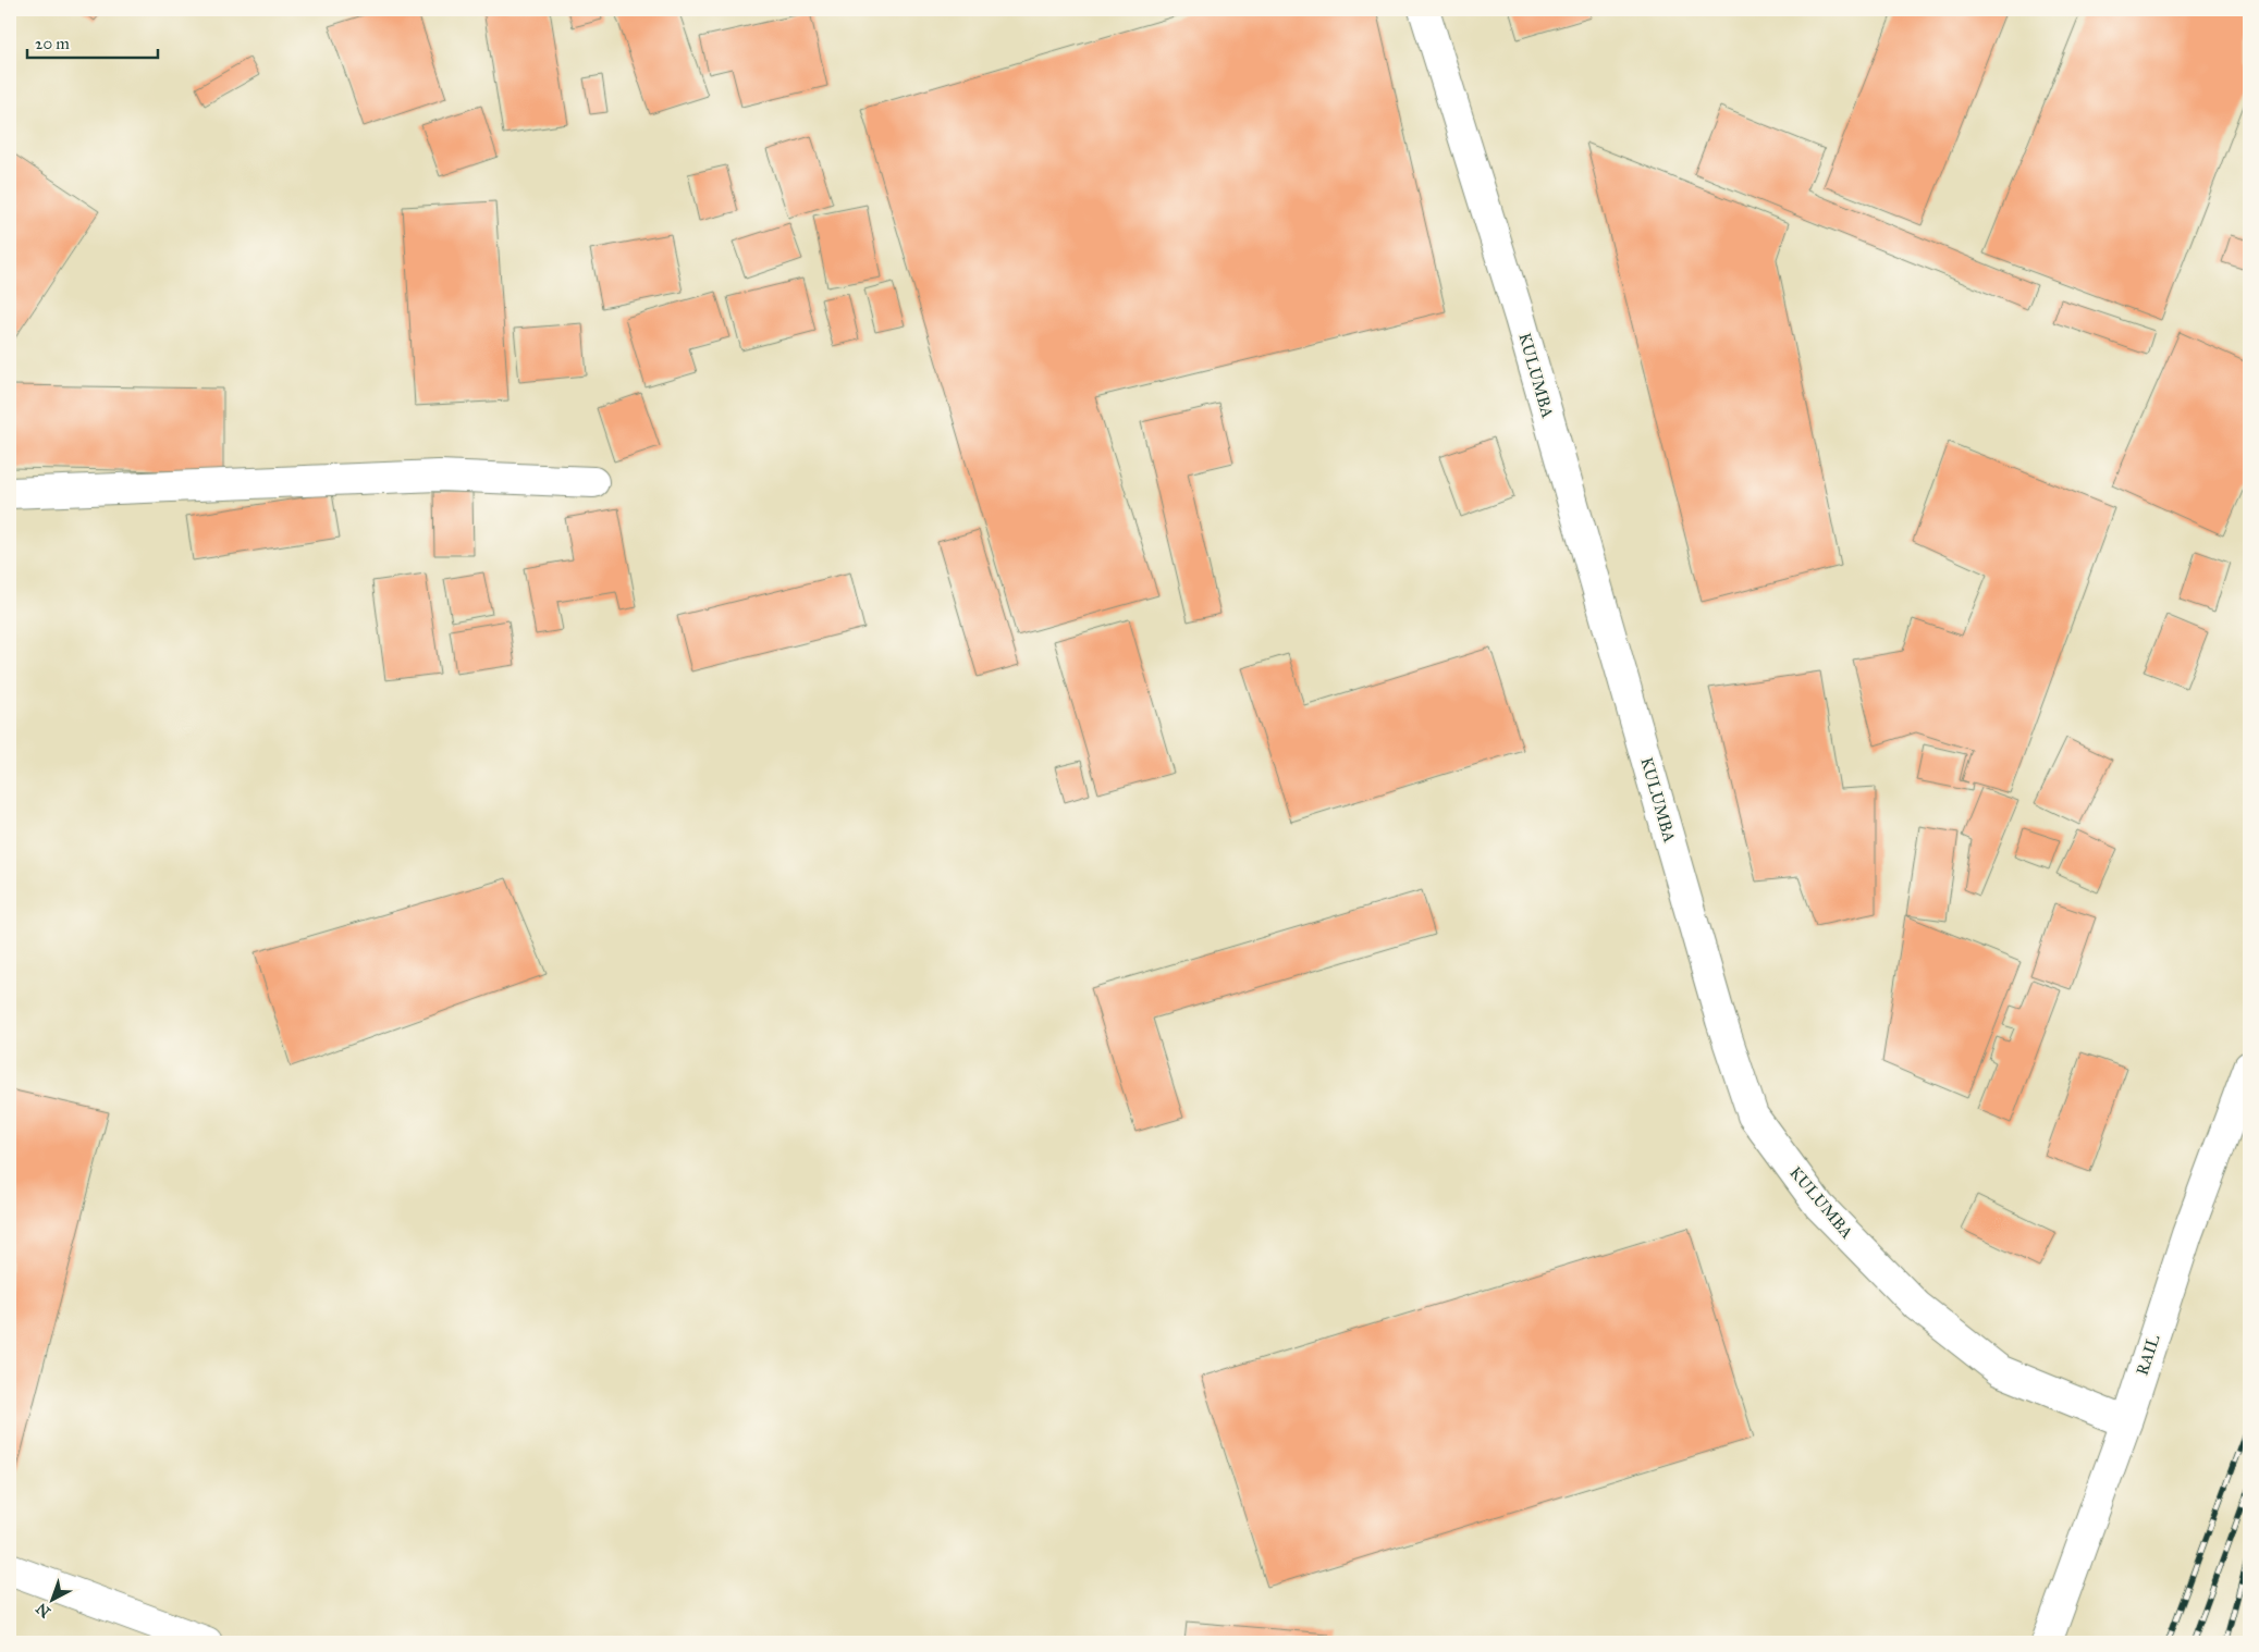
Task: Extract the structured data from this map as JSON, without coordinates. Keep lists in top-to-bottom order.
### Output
{
  "streets": {
    "street": ["KULUMBA", "RAIL"]
  },
  "crossings": [
    ["KULUMBA", "RAIL"]
  ],
  "scale_bar": "20 m",
  "north": "bottom left"
}
